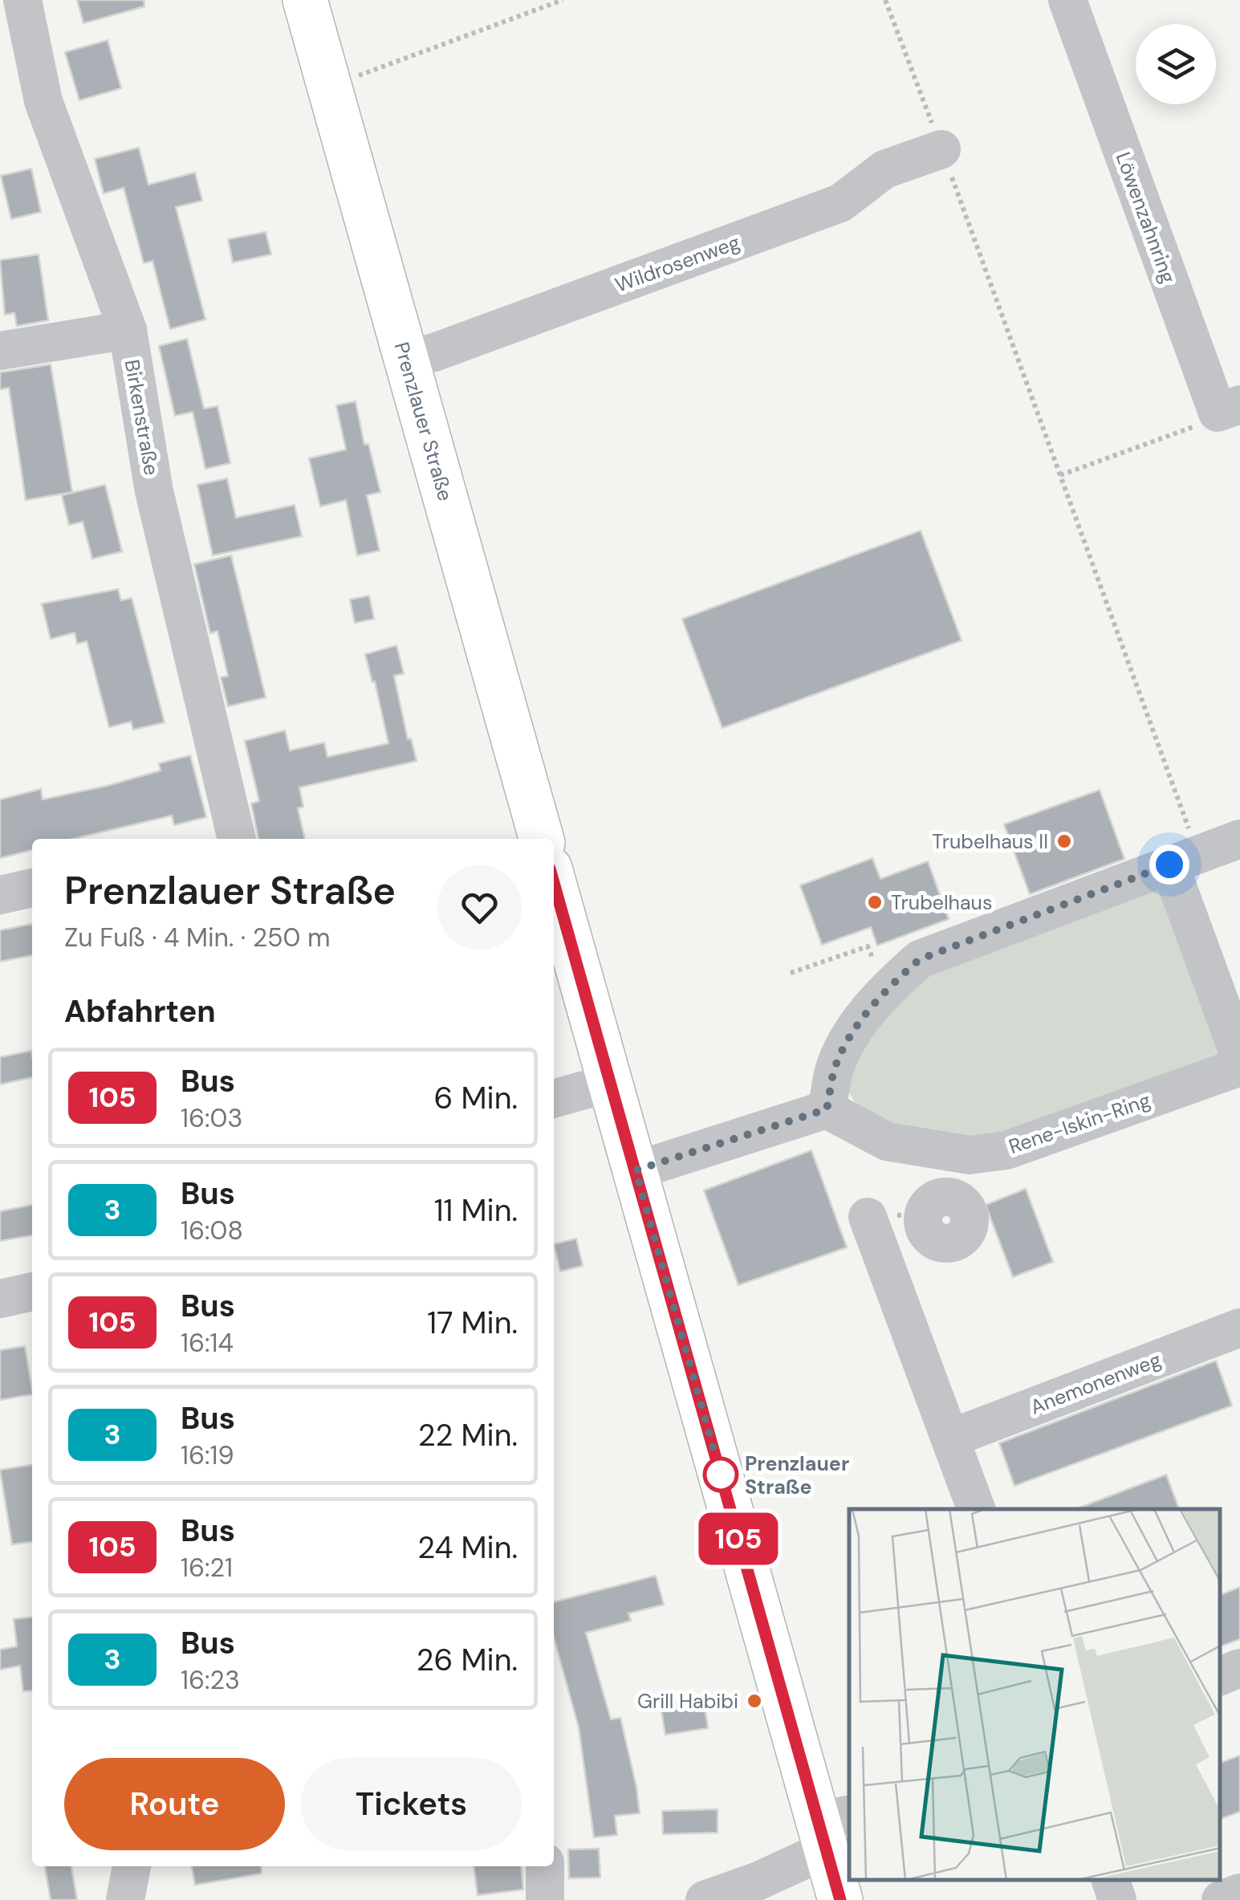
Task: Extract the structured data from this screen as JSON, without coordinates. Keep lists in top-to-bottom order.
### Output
{
  "streets": {
    "main road": ["Prenzlauer Straße"],
    "street": [
      "Löwenzahnring",
      "Wildrosenweg",
      "Birkenstraße",
      "Rene-Iskin-Ring",
      "Anemonenweg"
    ]
  },
  "crossings": [
    ["Wildrosenweg", "Prenzlauer Straße"]
  ],
  "places": [
    "Trubelhaus II",
    "Trubelhaus",
    "Prenzlauer Straße",
    "Grill Habibi"
  ],
  "lines": ["bus line 105"],
  "page": {
    "on_map": "105",
    "heading": [
      ["Prenzlauer Straße", "Zu Fuß · 4 Min. · 250 m"],
      "Abfahrten"
    ],
    "list": [
      {
        "mark": "105",
        "name": "Bus",
        "note": "16:03",
        "value": "6 Min."
      },
      {
        "mark": "3",
        "name": "Bus",
        "note": "16:08",
        "value": "11 Min."
      },
      {
        "mark": "105",
        "name": "Bus",
        "note": "16:14",
        "value": "17 Min."
      },
      {
        "mark": "3",
        "name": "Bus",
        "note": "16:19",
        "value": "22 Min."
      },
      {
        "mark": "105",
        "name": "Bus",
        "note": "16:21",
        "value": "24 Min."
      },
      {
        "mark": "3",
        "name": "Bus",
        "note": "16:23",
        "value": "26 Min."
      }
    ],
    "buttons": ["Route", "Tickets"]
  }
}
